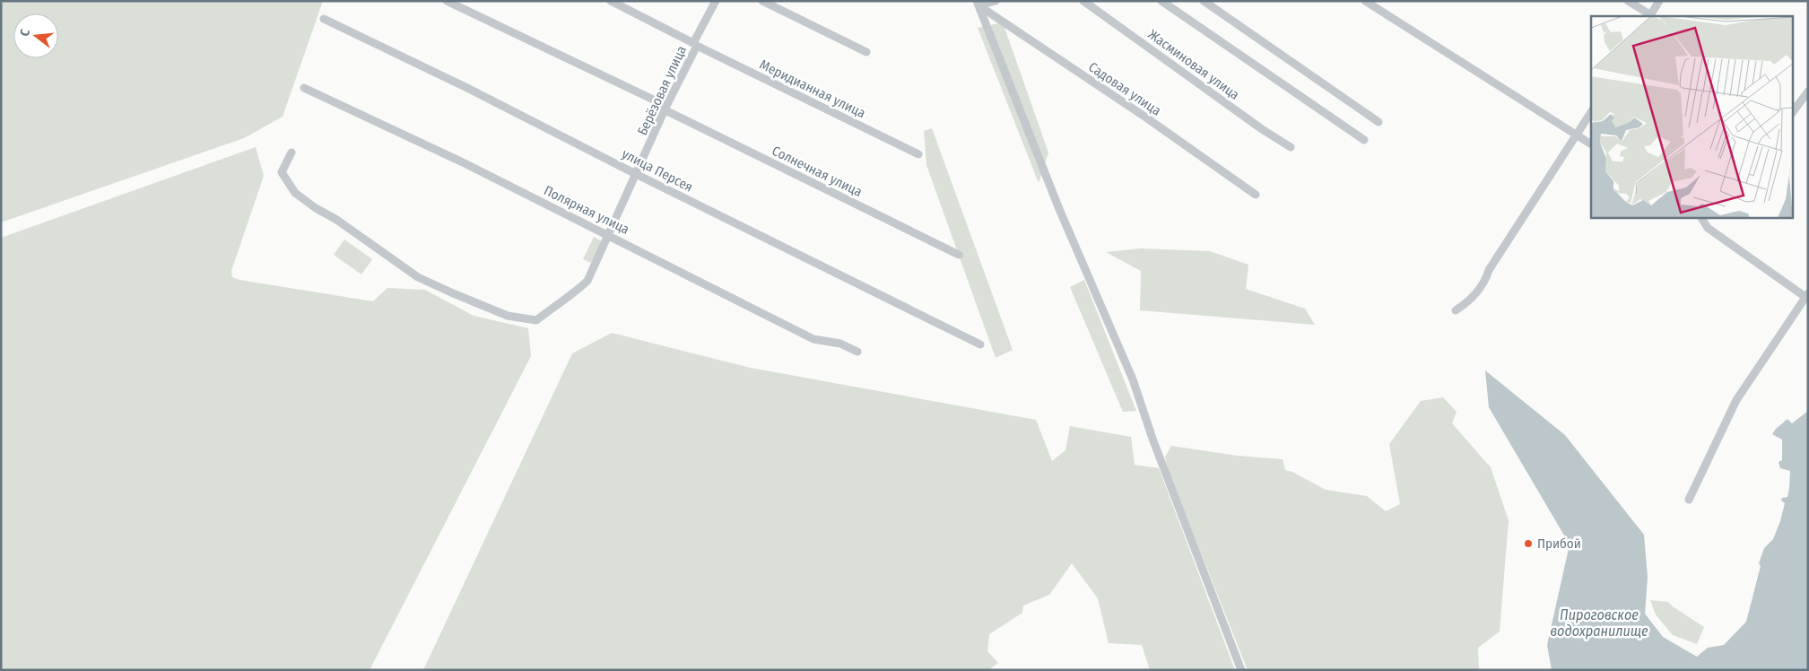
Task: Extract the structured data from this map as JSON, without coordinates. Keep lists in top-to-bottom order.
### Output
{
  "streets": {
    "street": [
      "Жасминовая улица",
      "Меридианная улица",
      "Садовая улица",
      "Берёзовая улица",
      "улица Персея",
      "Солнечная улица",
      "Полярная улица"
    ]
  },
  "crossings": [
    ["Меридианная улица", "Берёзовая улица"],
    ["Берёзовая улица", "улица Персея"],
    ["Берёзовая улица", "Солнечная улица"],
    ["Берёзовая улица", "Полярная улица"]
  ],
  "water": ["Пироговское водохранилище"],
  "places": ["Прибой"],
  "north": "left"
}
